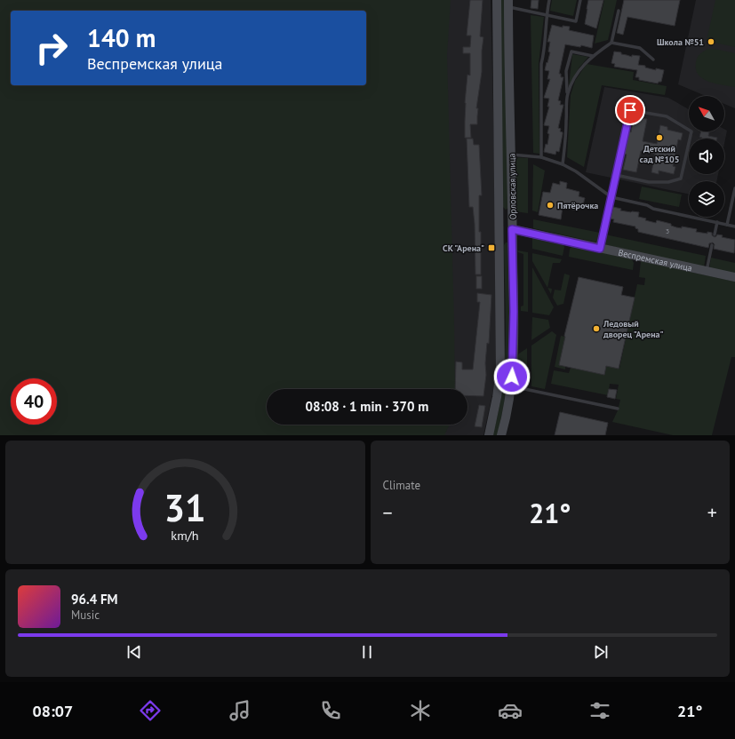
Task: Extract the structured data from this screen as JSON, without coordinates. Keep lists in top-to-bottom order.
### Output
{
  "streets": {
    "street": ["Орловская улица", "Веспремская улица"]
  },
  "crossings": [
    ["Орловская улица", "Веспремская улица"]
  ],
  "places": {
    "other": [
      "Школа №51",
      "Детский сад №105",
      "Пятёрочка",
      "Ледовый дворец \"Арена\""
    ],
    "transit": ["СК \"Арена\""]
  },
  "house_numbers": ["3"],
  "north": "top left",
  "page": {
    "turn": ["140 m", "Веспремская улица"],
    "limit": "40",
    "trip": "08:08 · 1 min · 370 m",
    "tile": "Climate",
    "heat": ["−", "21°", "+"],
    "song": ["96.4 FM", "Music"],
    "tabs": ["08:07", "21°"],
    "gauge": ["31", "km/h"]
  }
}
